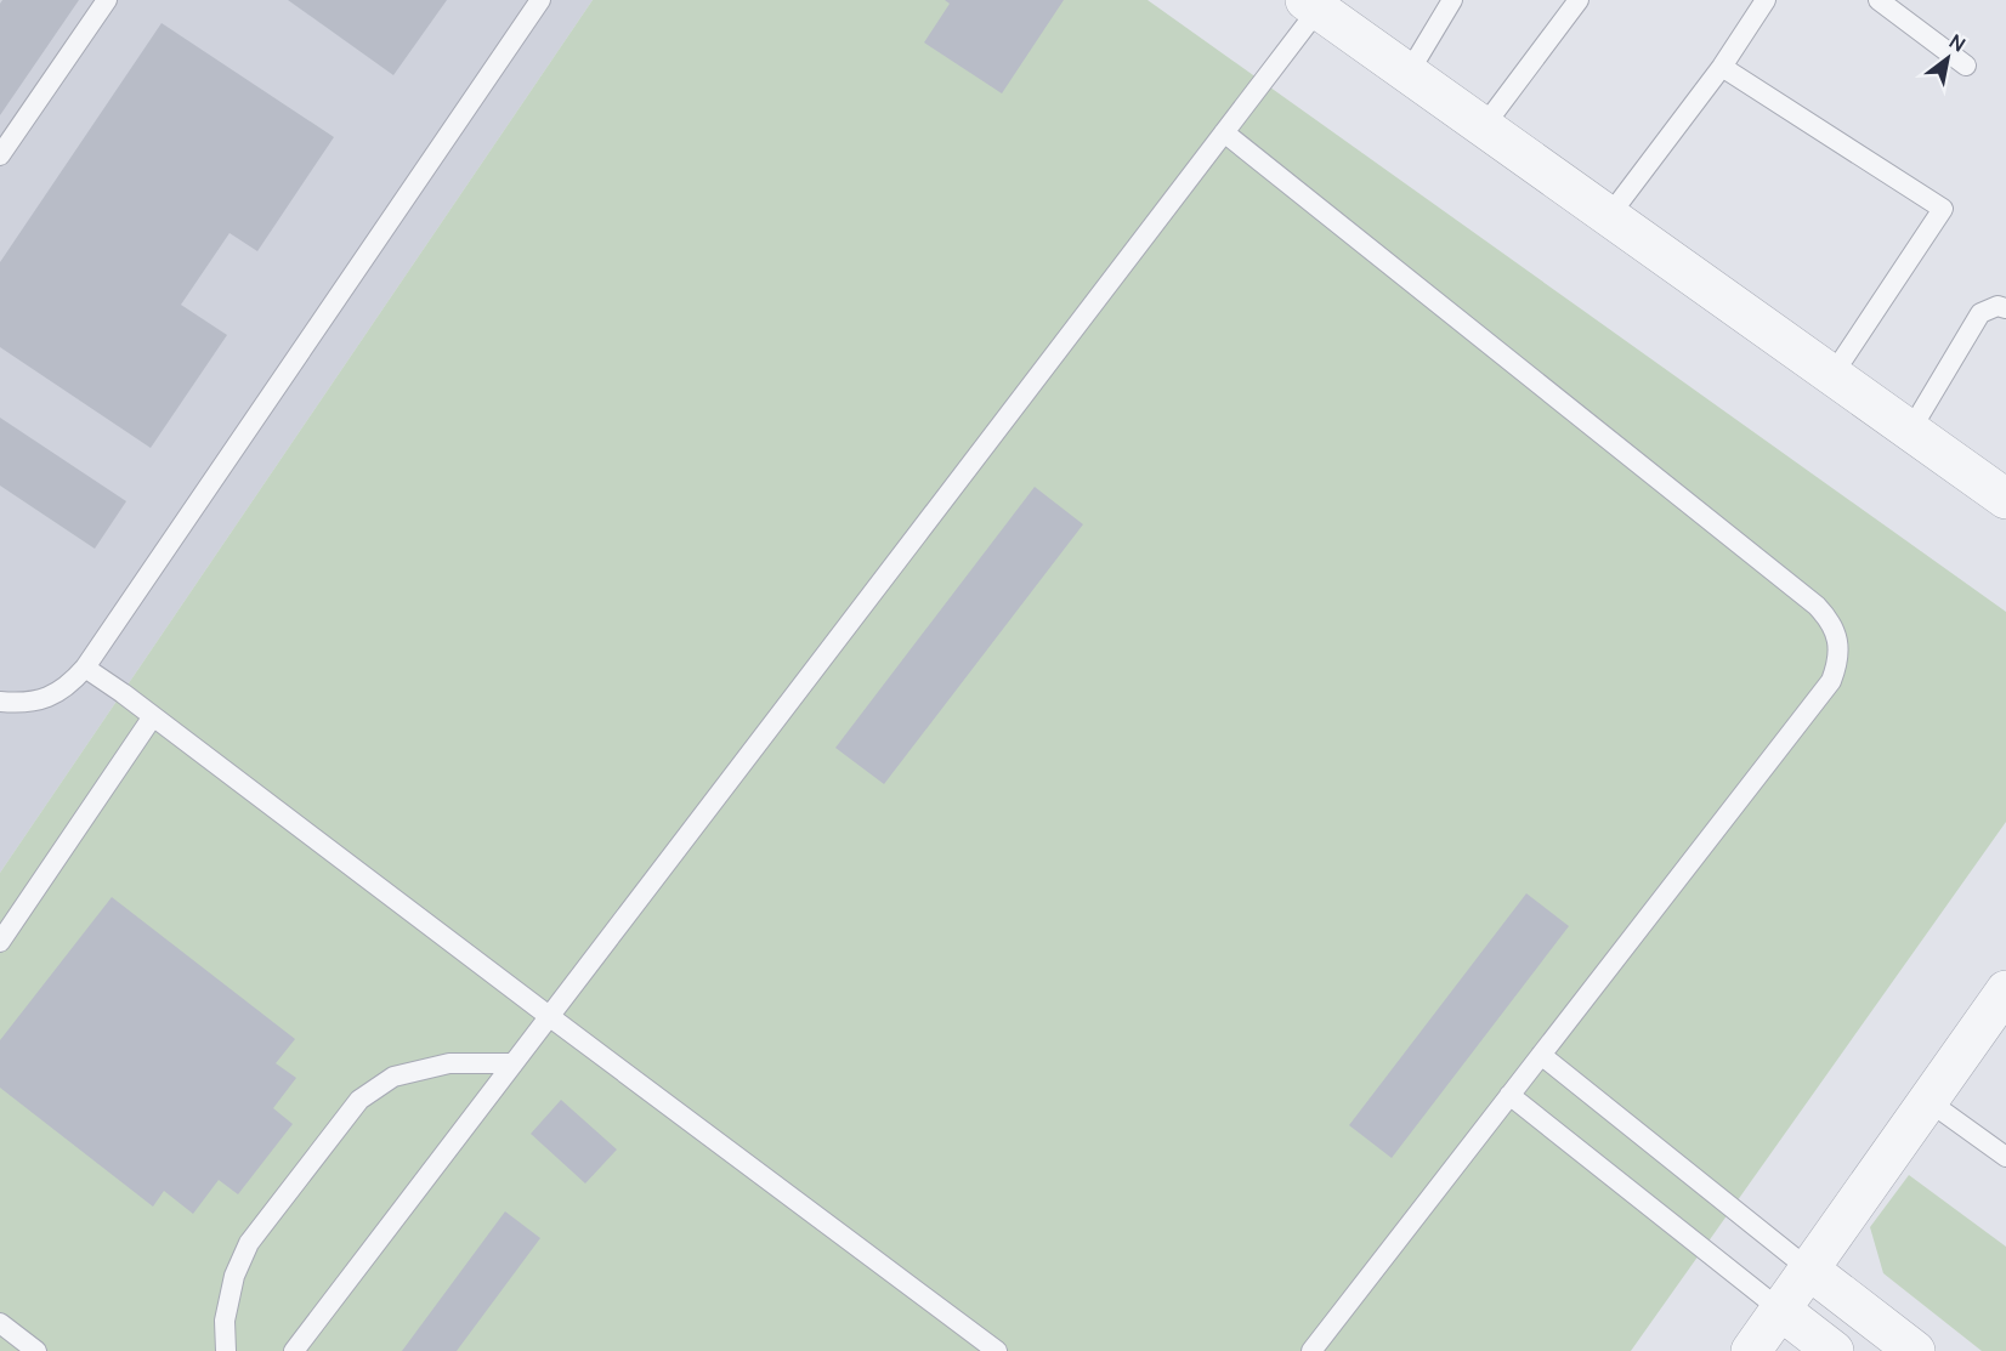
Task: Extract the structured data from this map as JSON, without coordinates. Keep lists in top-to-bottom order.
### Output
{
  "north": "top right"
}
